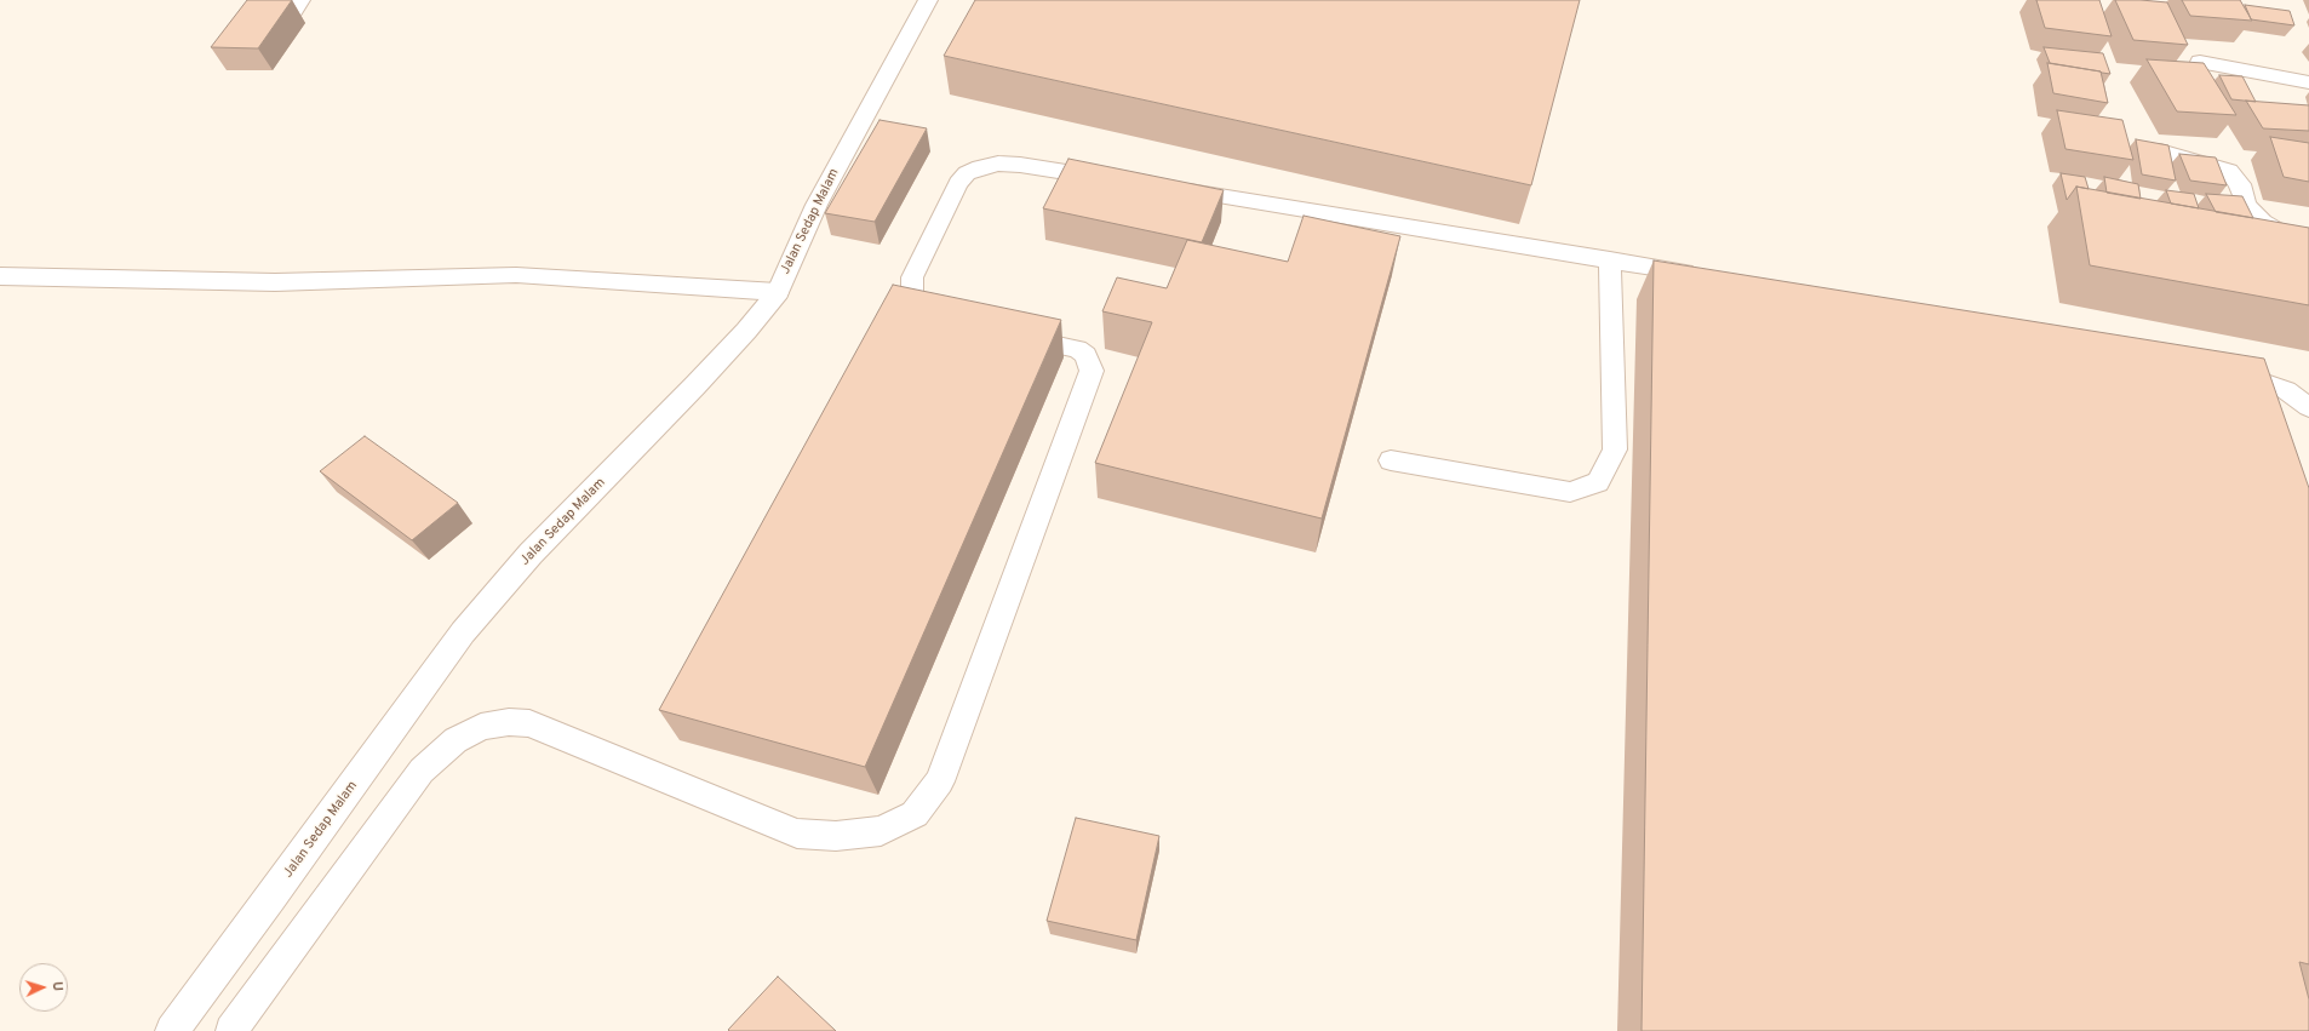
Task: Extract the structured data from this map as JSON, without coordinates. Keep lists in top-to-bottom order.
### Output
{
  "streets": {
    "street": ["Jalan Sedap Malam"]
  },
  "north": "right"
}
